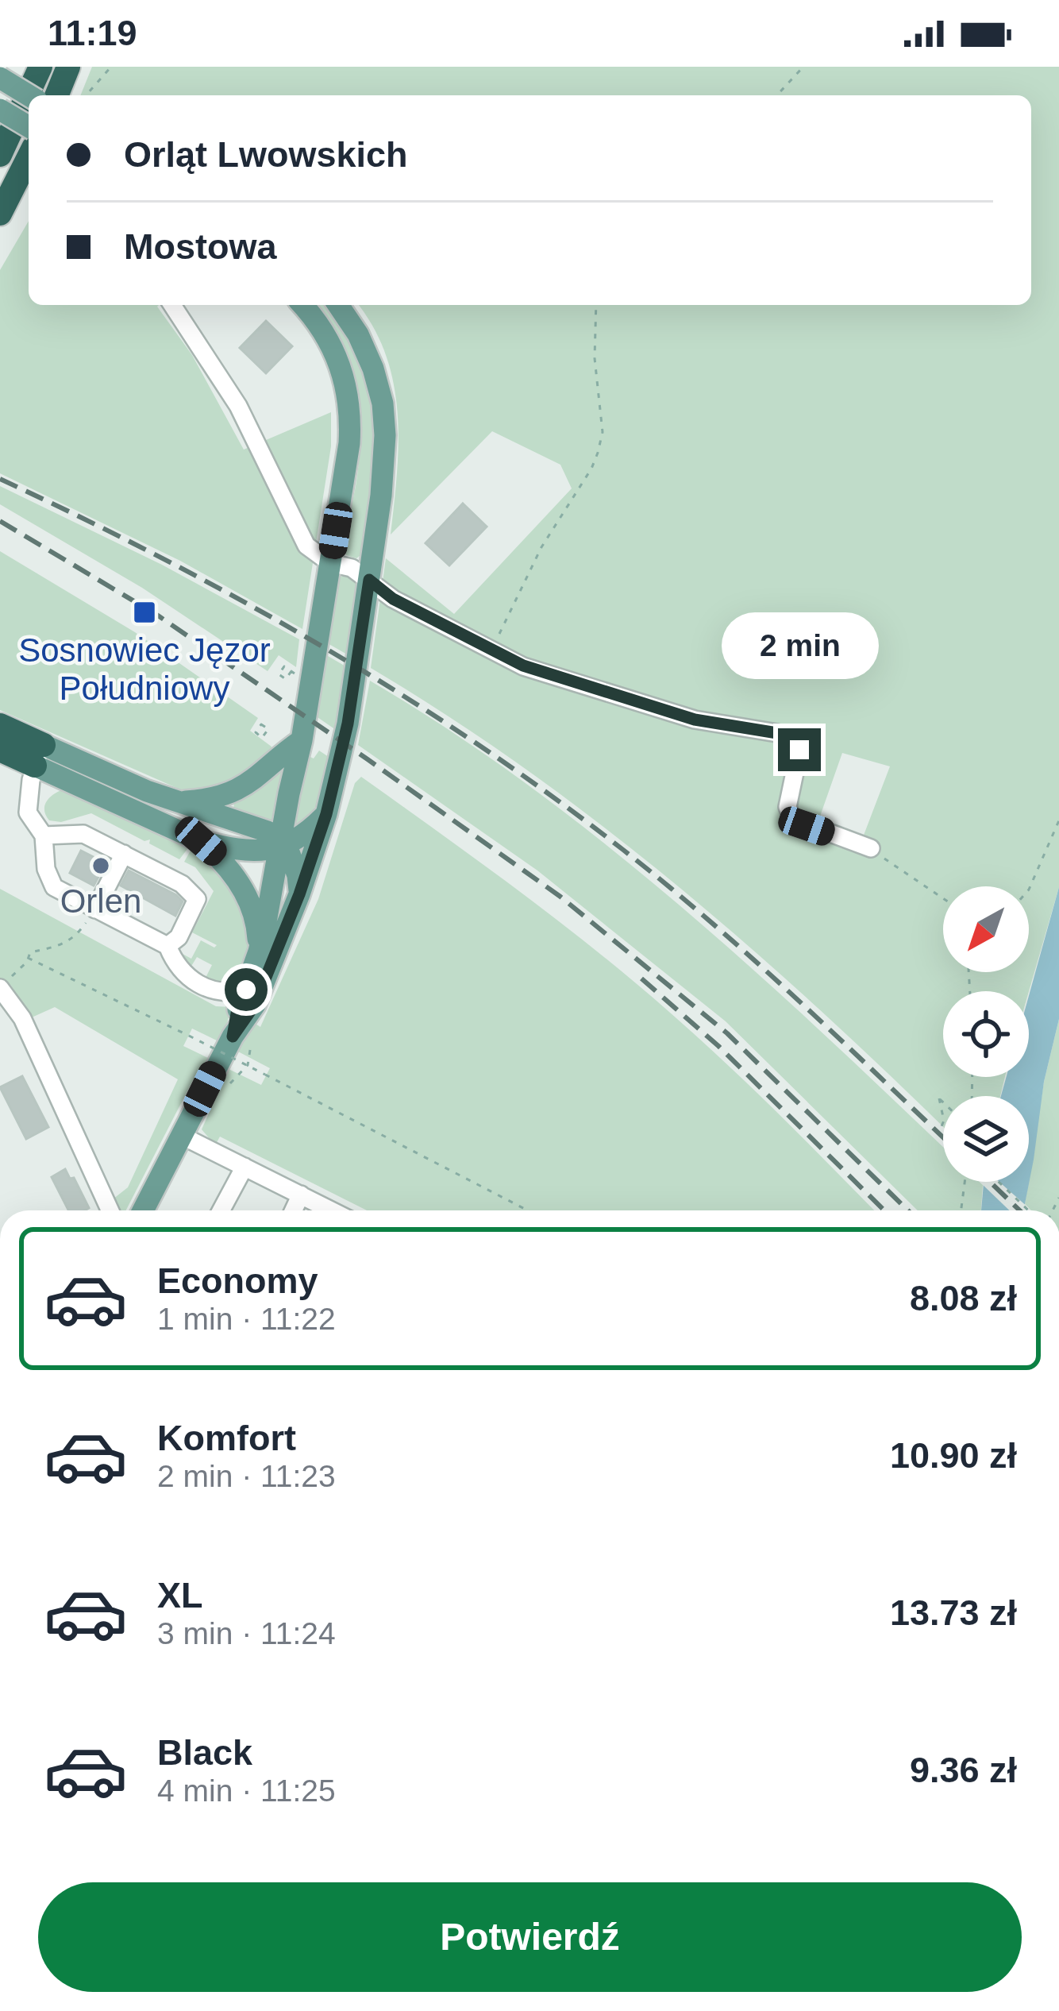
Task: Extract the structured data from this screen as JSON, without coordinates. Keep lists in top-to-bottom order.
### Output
{
  "places": {
    "transit": ["Sosnowiec Jęzor Południowy"],
    "other": ["Orlen"]
  },
  "north": "bottom left",
  "page": {
    "status": "11:19",
    "banner": ["Orląt Lwowskich", "Mostowa"],
    "bubble": "2 min",
    "list": [
      {
        "name": "Economy",
        "note": "1 min · 11:22",
        "value": "8.08 zł"
      },
      {
        "name": "Komfort",
        "note": "2 min · 11:23",
        "value": "10.90 zł"
      },
      {
        "name": "XL",
        "note": "3 min · 11:24",
        "value": "13.73 zł"
      },
      {
        "name": "Black",
        "note": "4 min · 11:25",
        "value": "9.36 zł"
      }
    ],
    "buttons": "Potwierdź"
  }
}
